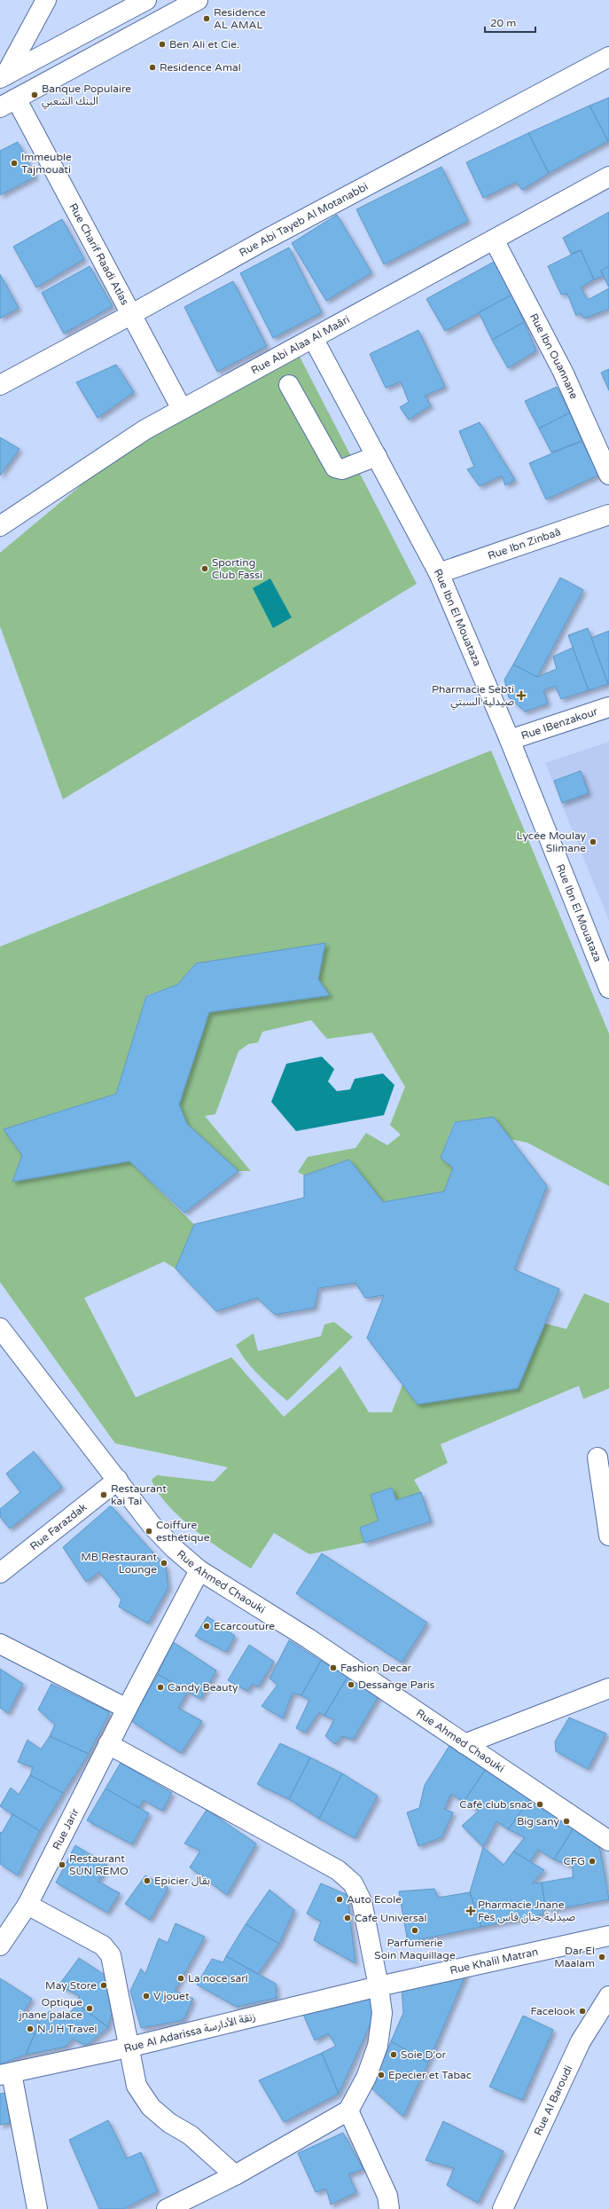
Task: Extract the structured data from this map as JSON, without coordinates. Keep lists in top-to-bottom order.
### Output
{
  "streets": {
    "street": [
      "Rue Abi Tayeb Al Motanabbi",
      "Rue Charif Raadi Atlas",
      "Rue Abi Alaa Al Maâri",
      "Rue Ibn Ouannane",
      "Rue Ibn Zinbaâ",
      "Rue Ibn El Mouataza",
      "Rue IBenzakour",
      "Rue Farazdak",
      "Rue Ahmed Chaouki",
      "Rue Jarir",
      "Rue Khalil Matran",
      "Rue Al Adarissa زنقة الأدارسة",
      "Rue Al Baroudi"
    ]
  },
  "crossings": [
    ["Rue Abi Tayeb Al Motanabbi", "Rue Charif Raadi Atlas"],
    ["Rue Charif Raadi Atlas", "Rue Abi Alaa Al Maâri"],
    ["Rue Abi Alaa Al Maâri", "Rue Ibn Ouannane"],
    ["Rue Abi Alaa Al Maâri", "Rue Ibn El Mouataza"],
    ["Rue Ibn Zinbaâ", "Rue Ibn El Mouataza"],
    ["Rue Ibn El Mouataza", "Rue IBenzakour"],
    ["Rue Farazdak", "Rue Ahmed Chaouki"],
    ["Rue Ahmed Chaouki", "Rue Jarir"],
    ["Rue Khalil Matran", "Rue Al Adarissa زنقة الأدارسة"]
  ],
  "places": {
    "other": [
      "Residence AL AMAL",
      "Ben Ali et Cie.",
      "Residence Amal",
      "Banque Populaire البنك الشعبي",
      "Immeuble Tajmouati",
      "Sporting Club Fassi",
      "Lycée Moulay Slimane",
      "Restaurant kai Tai",
      "Coiffure esthétique",
      "MB Restaurant Lounge",
      "Ecarcouture",
      "Fashion Decar",
      "Dessange Paris",
      "Candy Beauty",
      "Café club snac",
      "Big sany",
      "CFG",
      "Restaurant SUN REMO",
      "Epicier بقال",
      "Auto Ecole",
      "Cafe Universal",
      "Parfumerie Soin Maquillage",
      "Dar El Maalam",
      "La noce sarl",
      "May Store",
      "V jouet",
      "Optique jnane palace",
      "Facelook",
      "N J H Travel",
      "Soie D'or",
      "Epecier et Tabac"
    ],
    "health": ["Pharmacie Sebti صيدلية السبتي", "Pharmacie Jnane Fès صيدلية جنان فاس"]
  },
  "scale_bar": "20 m"
}
